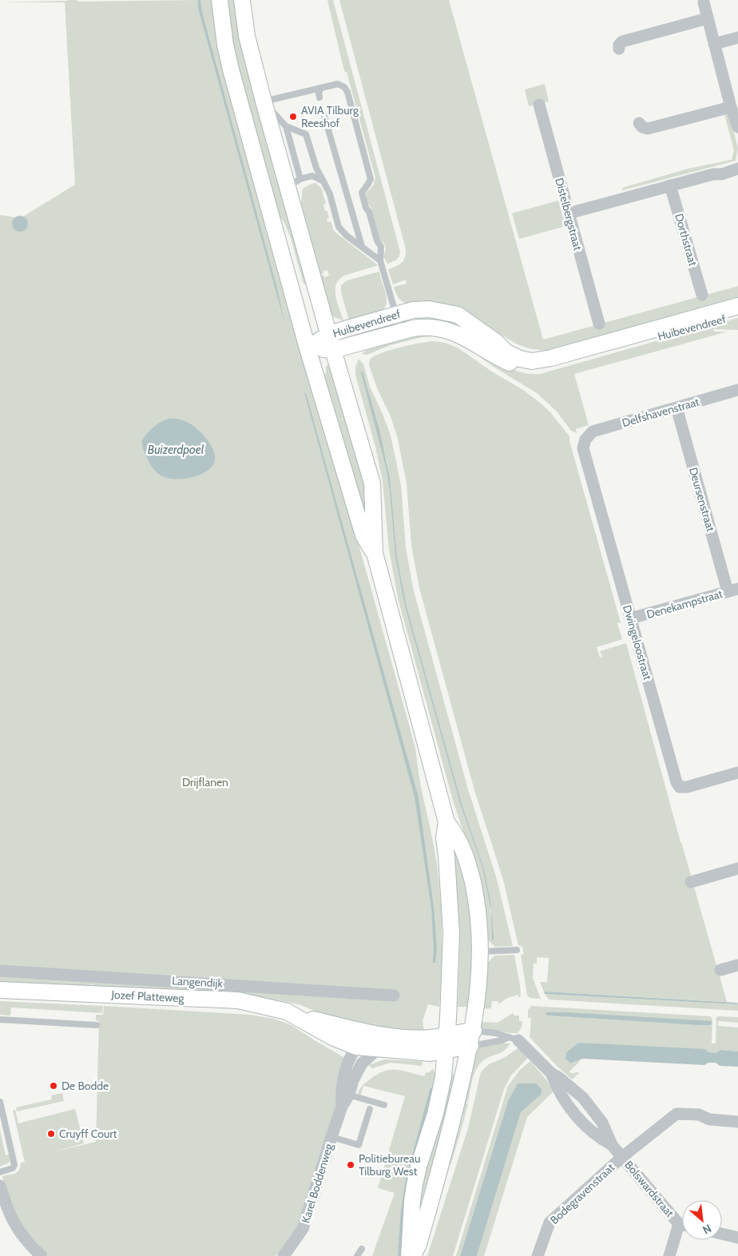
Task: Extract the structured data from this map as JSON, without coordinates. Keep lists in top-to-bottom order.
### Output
{
  "streets": {
    "main road": ["Huibevendreef", "Jozef Platteweg"],
    "street": [
      "Distelbergstraat",
      "Dorthstraat",
      "Delfshavenstraat",
      "Deursenstraat",
      "Denekampstraat",
      "Dwingeloostraat",
      "Langendijk",
      "Karel Boddenweg",
      "Bolswardstraat",
      "Bodegravenstraat"
    ]
  },
  "crossings": [
    ["Delfshavenstraat", "Deursenstraat"],
    ["Delfshavenstraat", "Dwingeloostraat"],
    ["Deursenstraat", "Denekampstraat"],
    ["Denekampstraat", "Dwingeloostraat"],
    ["Jozef Platteweg", "Karel Boddenweg"],
    ["Bolswardstraat", "Bodegravenstraat"]
  ],
  "water": ["Buizerdpoel"],
  "parks": ["Drijflanen"],
  "places": [
    "AVIA Tilburg Reeshof",
    "De Bodde",
    "Cruyff Court",
    "Politiebureau Tilburg West"
  ],
  "north": "bottom right"
}
